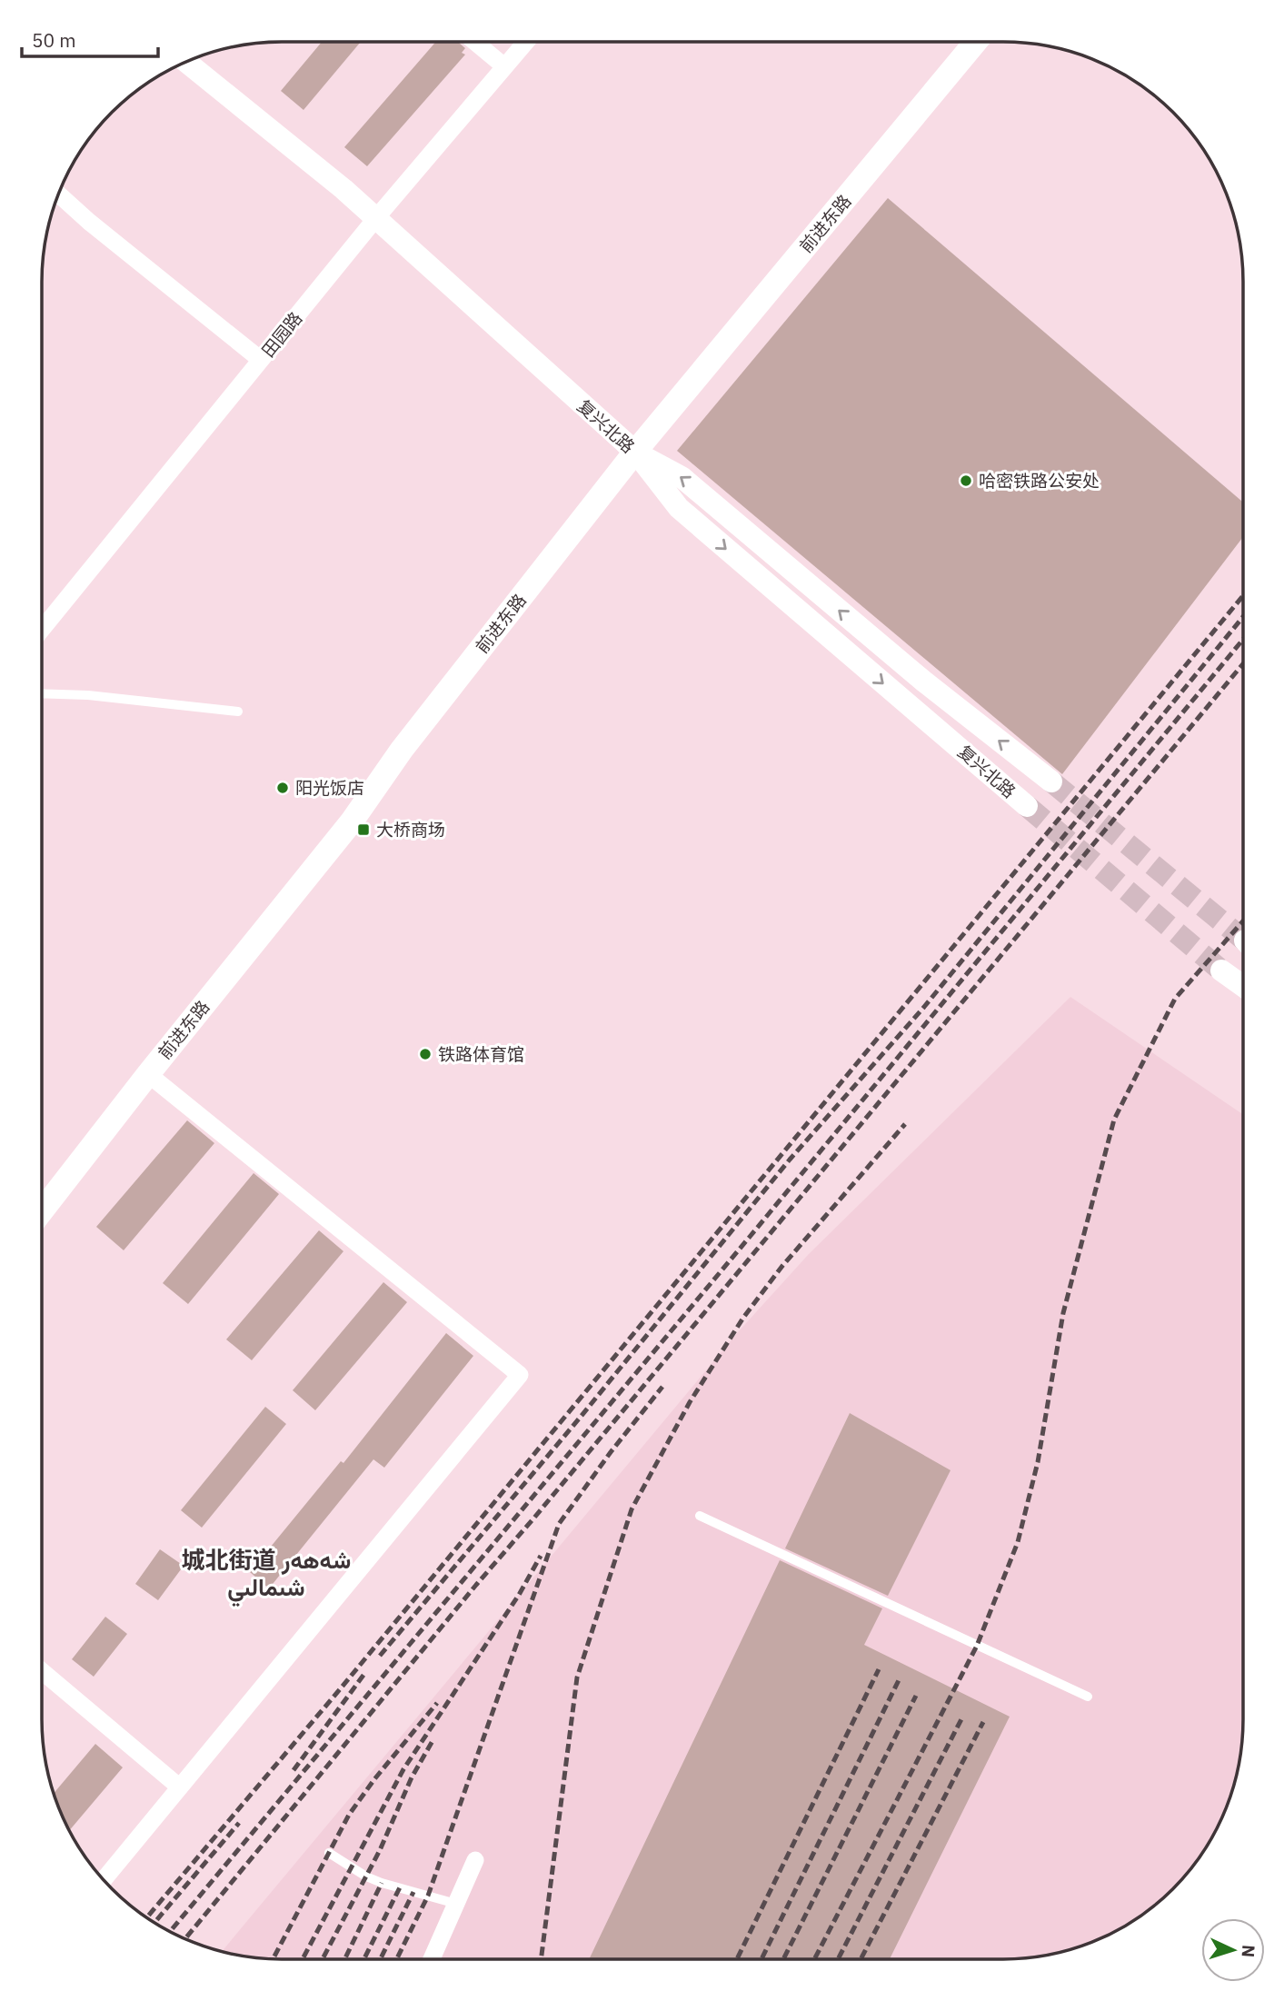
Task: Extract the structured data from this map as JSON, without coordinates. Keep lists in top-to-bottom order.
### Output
{
  "streets": {
    "main road": ["前进东路"],
    "street": ["田园路", "复兴北路"]
  },
  "crossings": [
    ["前进东路", "复兴北路"],
    ["田园路", "复兴北路"]
  ],
  "districts": ["城北街道 شەھەر شىمالىي"],
  "places": {
    "other": ["哈密铁路公安处", "阳光饭店", "铁路体育馆"],
    "transit": ["大桥商场"]
  },
  "scale_bar": "50 m",
  "north": "right"
}
